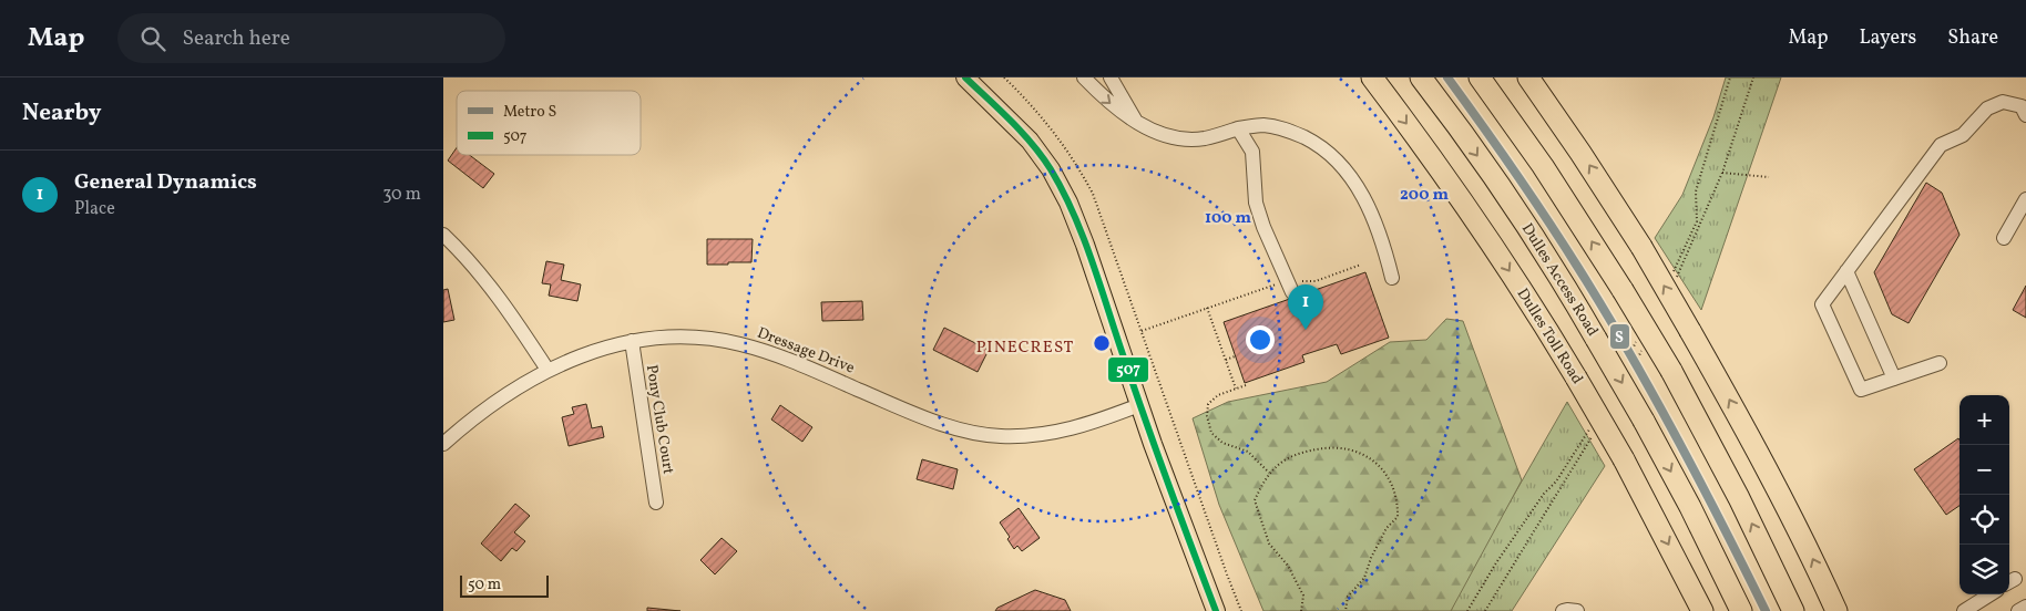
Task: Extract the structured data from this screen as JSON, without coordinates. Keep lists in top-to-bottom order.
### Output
{
  "streets": {
    "highway": ["Dulles Access Road", "Dulles Toll Road"],
    "street": ["Dressage Drive", "Pony Club Court"]
  },
  "crossings": [
    ["Dressage Drive", "Pony Club Court"]
  ],
  "districts": ["PINECREST"],
  "lines": ["metro line S", "transit line 507"],
  "legend": ["Metro S", "507"],
  "scale_bar": "50 m",
  "page": {
    "header": "Map",
    "search": "Search here",
    "nav": ["Map", "Layers", "Share"],
    "heading": "Nearby",
    "list": [
      {
        "mark": "1",
        "name": "General Dynamics",
        "note": "Place",
        "value": "30 m"
      }
    ],
    "pins": "1",
    "map_buttons": ["+", "−"],
    "scale": "50 m"
  },
  "rings": ["200 m", "100 m"]
}
